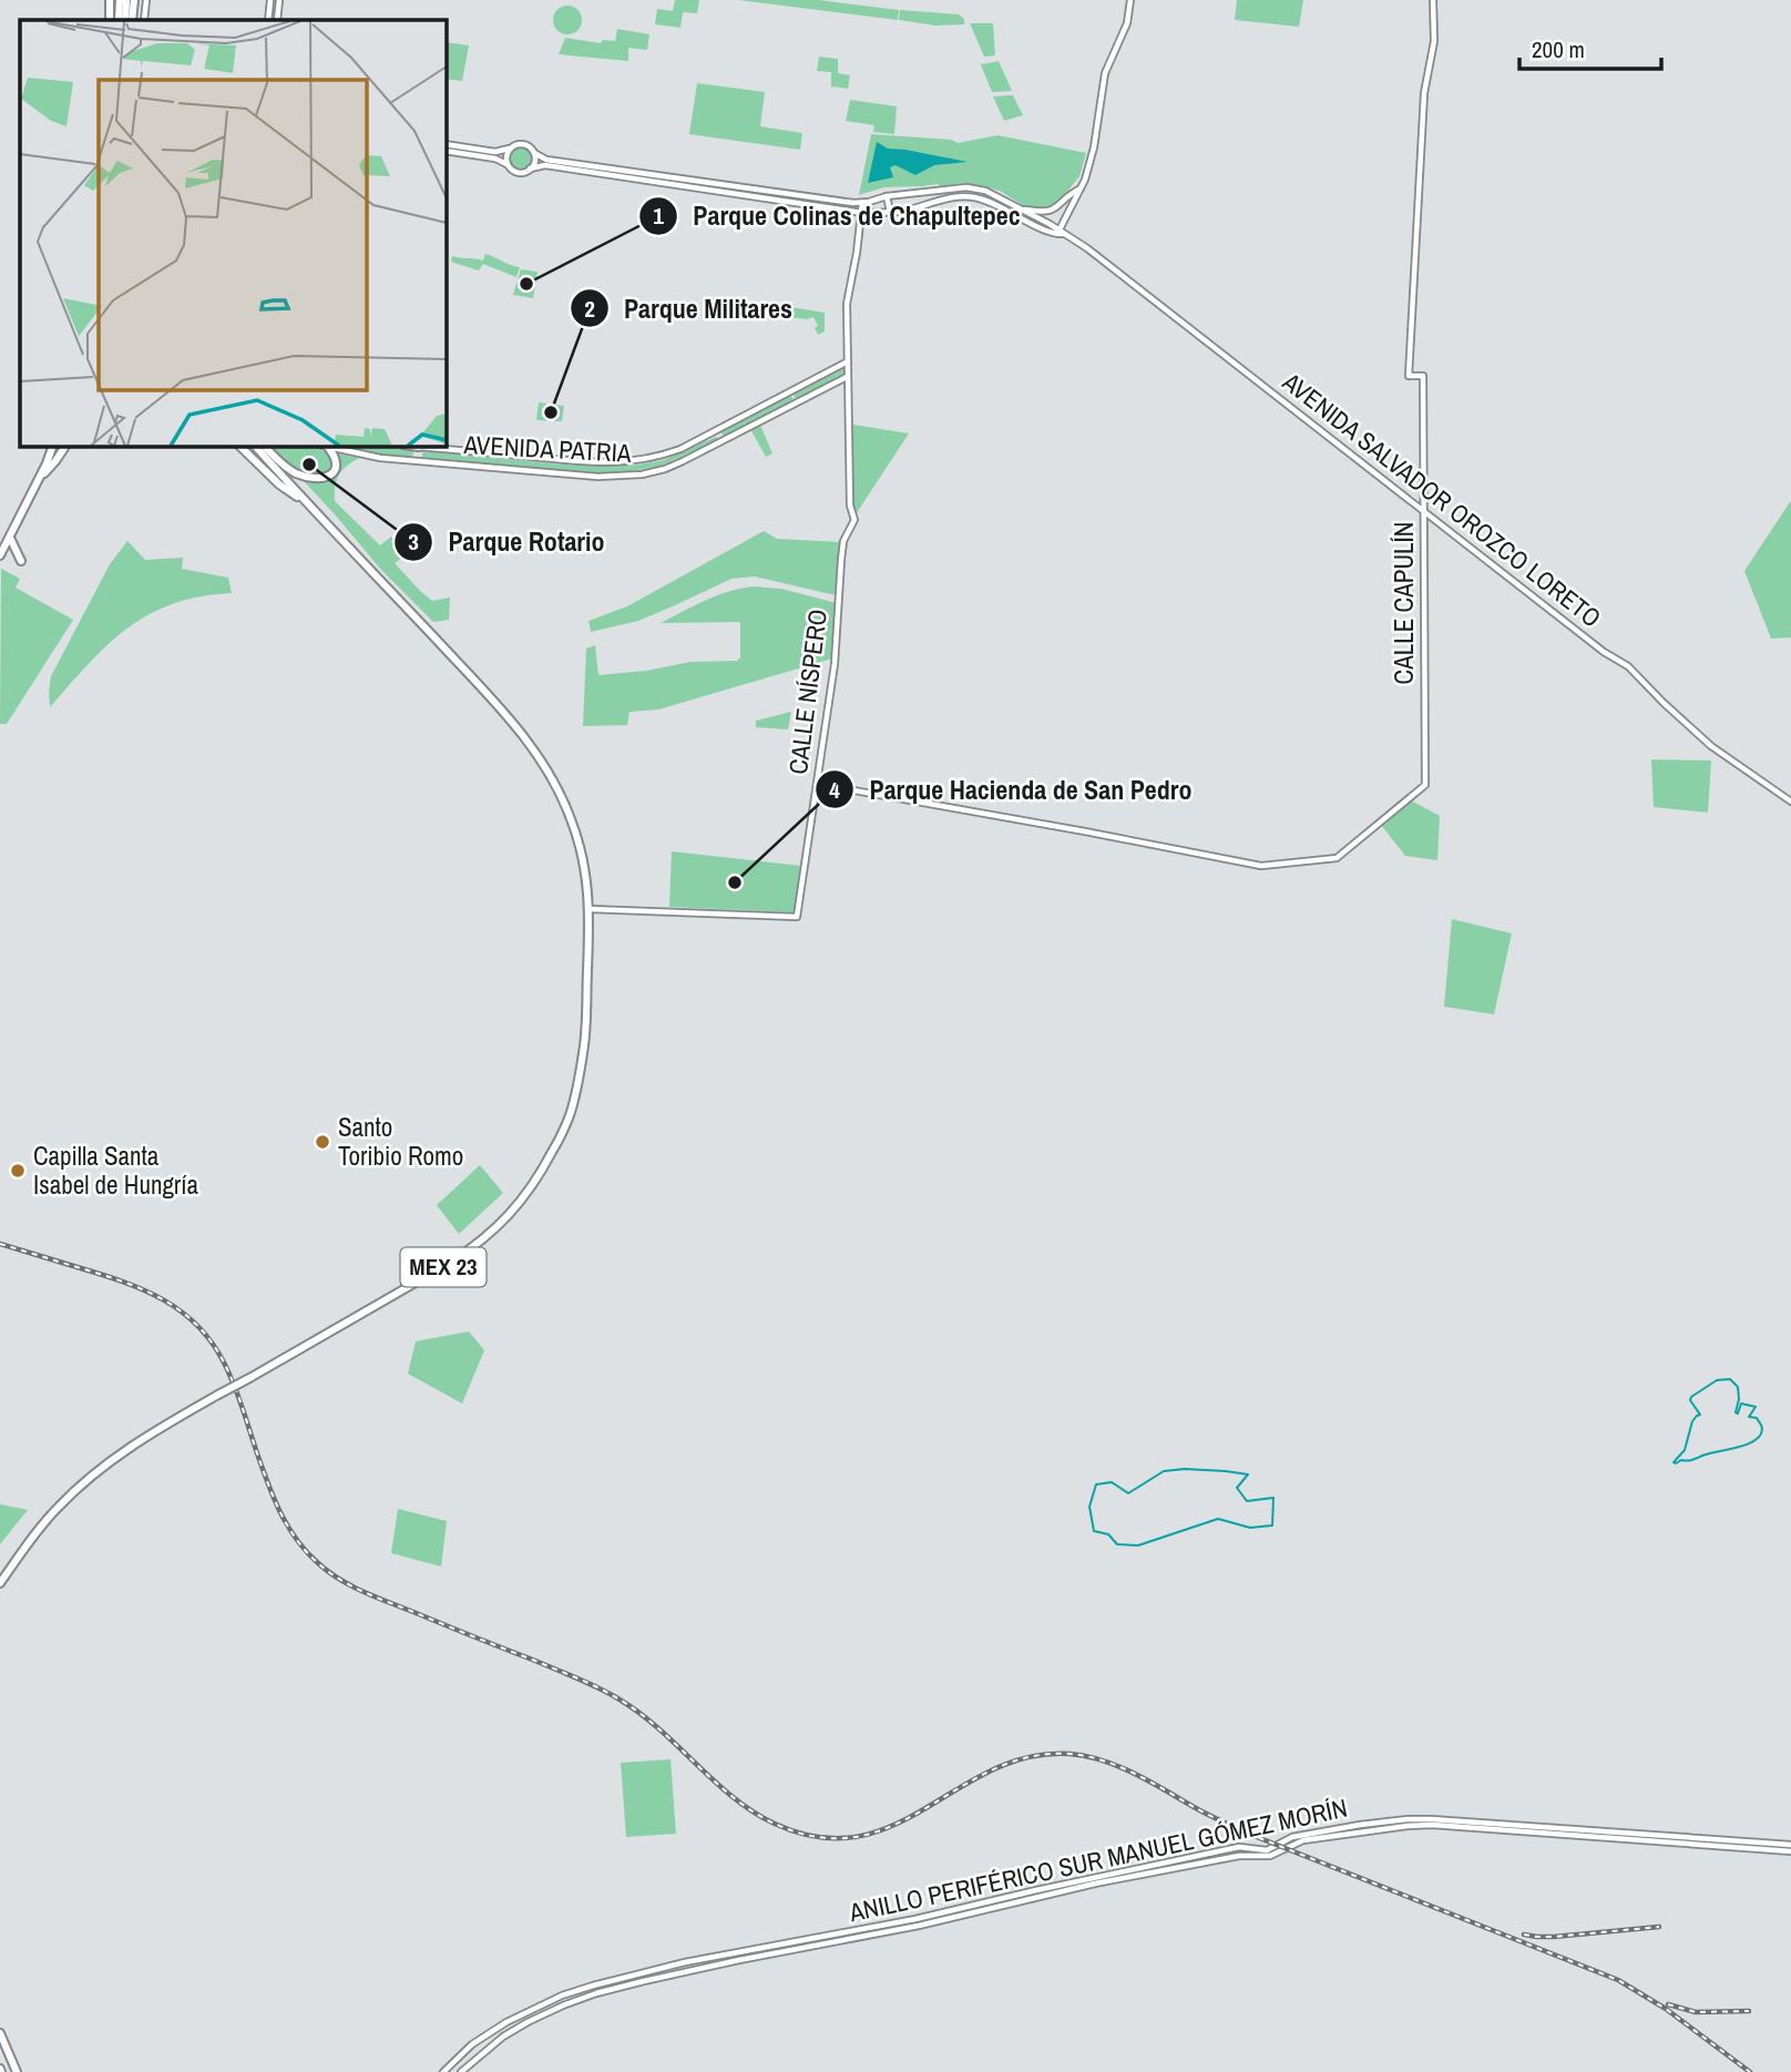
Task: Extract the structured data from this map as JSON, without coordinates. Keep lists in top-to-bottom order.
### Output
{
  "streets": {
    "highway": ["MEX 23"],
    "street": [
      "AVENIDA PATRIA",
      "AVENIDA SALVADOR OROZCO LORETO",
      "CALLE CAPULÍN",
      "CALLE NÍSPERO",
      "ANILLO PERIFÉRICO SUR MANUEL GÓMEZ MORÍN"
    ]
  },
  "crossings": [
    ["AVENIDA PATRIA", "CALLE NÍSPERO"],
    ["AVENIDA SALVADOR OROZCO LORETO", "CALLE CAPULÍN"],
    ["CALLE CAPULÍN", "CALLE NÍSPERO"],
    ["CALLE NÍSPERO", "MEX 23"]
  ],
  "places": [
    "Parque Colinas de Chapultepec",
    "Parque Militares",
    "Parque Rotario",
    "Parque Hacienda de San Pedro",
    "Santo Toribio Romo",
    "Capilla Santa Isabel de Hungría"
  ],
  "scale_bar": "200 m"
}
